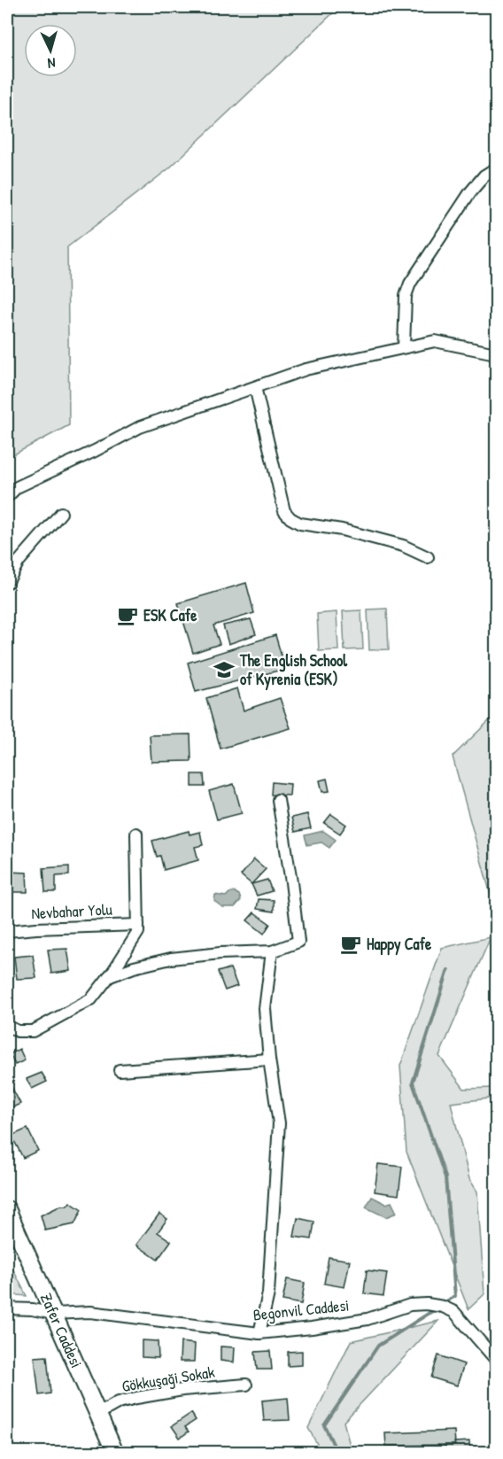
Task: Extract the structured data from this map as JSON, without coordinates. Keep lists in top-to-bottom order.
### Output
{
  "streets": {
    "street": [
      "Nevbahar Yolu",
      "Begonvil Caddesi",
      "Zafer Caddesi",
      "Gökkuşaği Sokak"
    ]
  },
  "crossings": [
    ["Begonvil Caddesi", "Zafer Caddesi"],
    ["Zafer Caddesi", "Gökkuşaği Sokak"]
  ],
  "places": {
    "cafe": ["ESK Cafe", "Happy Cafe"],
    "school or university": ["The English School of Kyrenia (ESK)"]
  },
  "north": "bottom"
}
